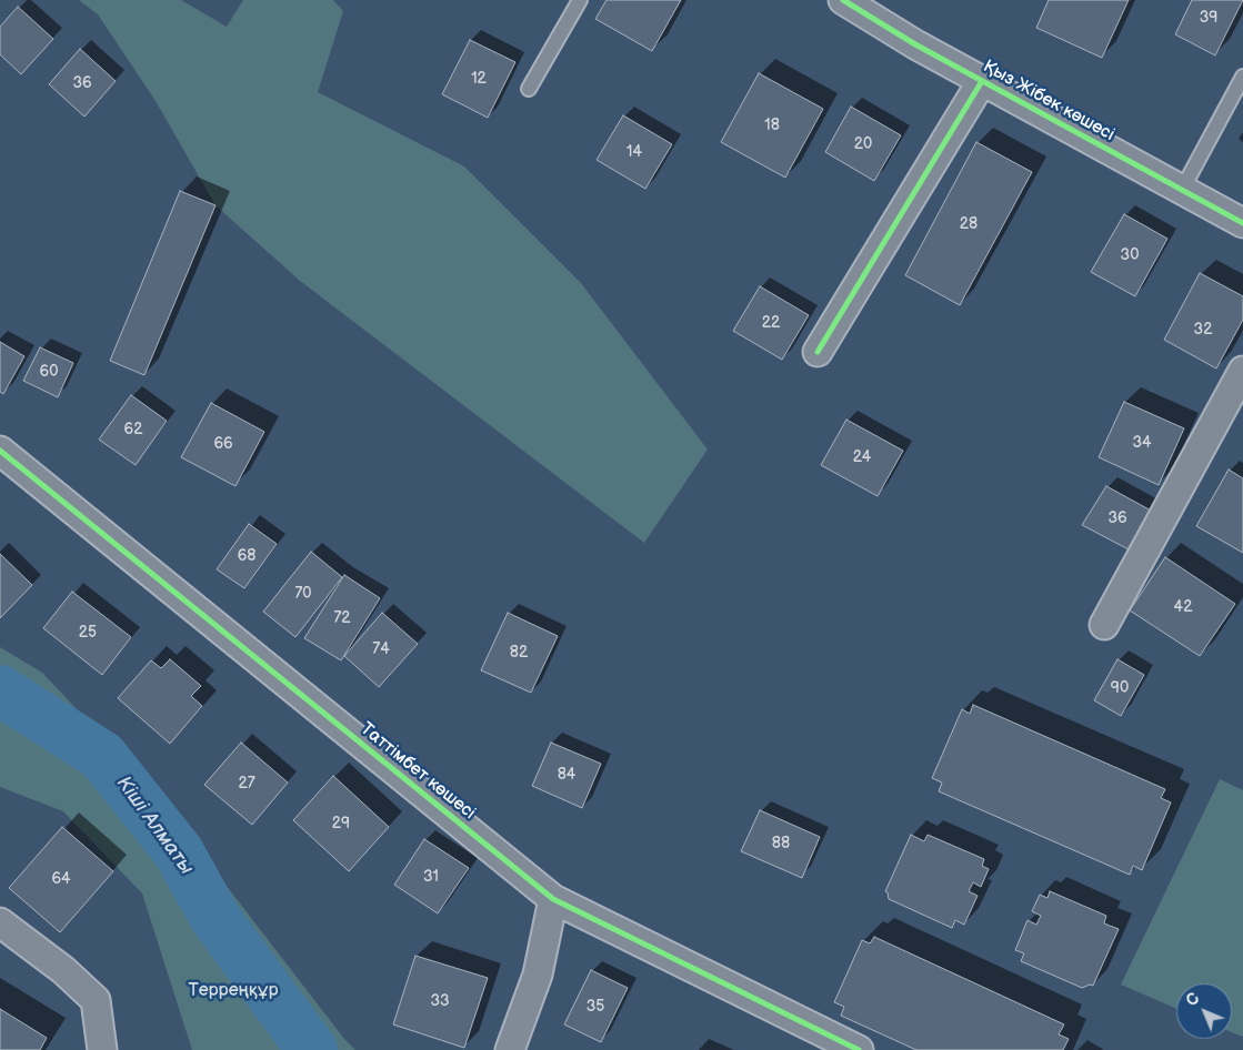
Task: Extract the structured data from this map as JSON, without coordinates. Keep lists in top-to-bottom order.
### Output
{
  "streets": {
    "street": ["Қыз Жібек көшесі", "Таттімбет көшесі"]
  },
  "water": ["Кіші Алматы"],
  "parks": ["Терреңқұр"],
  "house_numbers": [
    "39",
    "12",
    "36",
    "18",
    "20",
    "14",
    "28",
    "30",
    "22",
    "32",
    "60",
    "62",
    "34",
    "66",
    "24",
    "36",
    "68",
    "70",
    "42",
    "72",
    "25",
    "74",
    "82",
    "90",
    "84",
    "27",
    "29",
    "88",
    "31",
    "64",
    "33",
    "35"
  ],
  "north": "top left"
}
